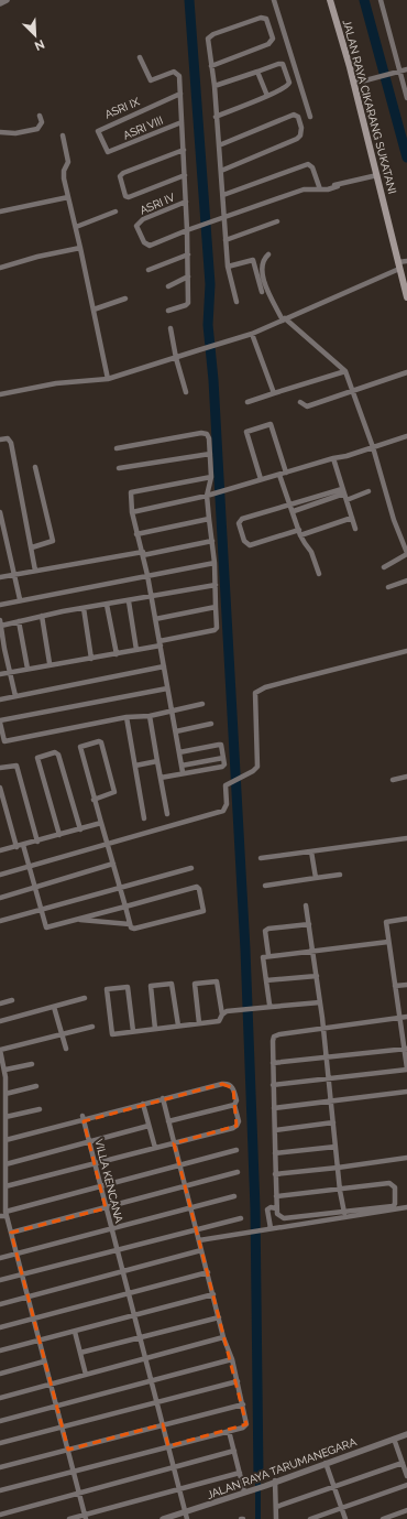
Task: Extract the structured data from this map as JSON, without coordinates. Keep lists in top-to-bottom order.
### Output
{
  "streets": {
    "main road": ["JALAN RAYA CIKARANG SUKATANI"],
    "street": [
      "ASRI IX",
      "ASRI VIII",
      "ASRI IV",
      "VILLA KENCANA",
      "JALAN RAYA TARUMANEGARA"
    ]
  },
  "crossings": [
    ["ASRI IX", "ASRI VIII"],
    ["VILLA KENCANA", "JALAN RAYA TARUMANEGARA"]
  ],
  "north": "bottom right"
}
